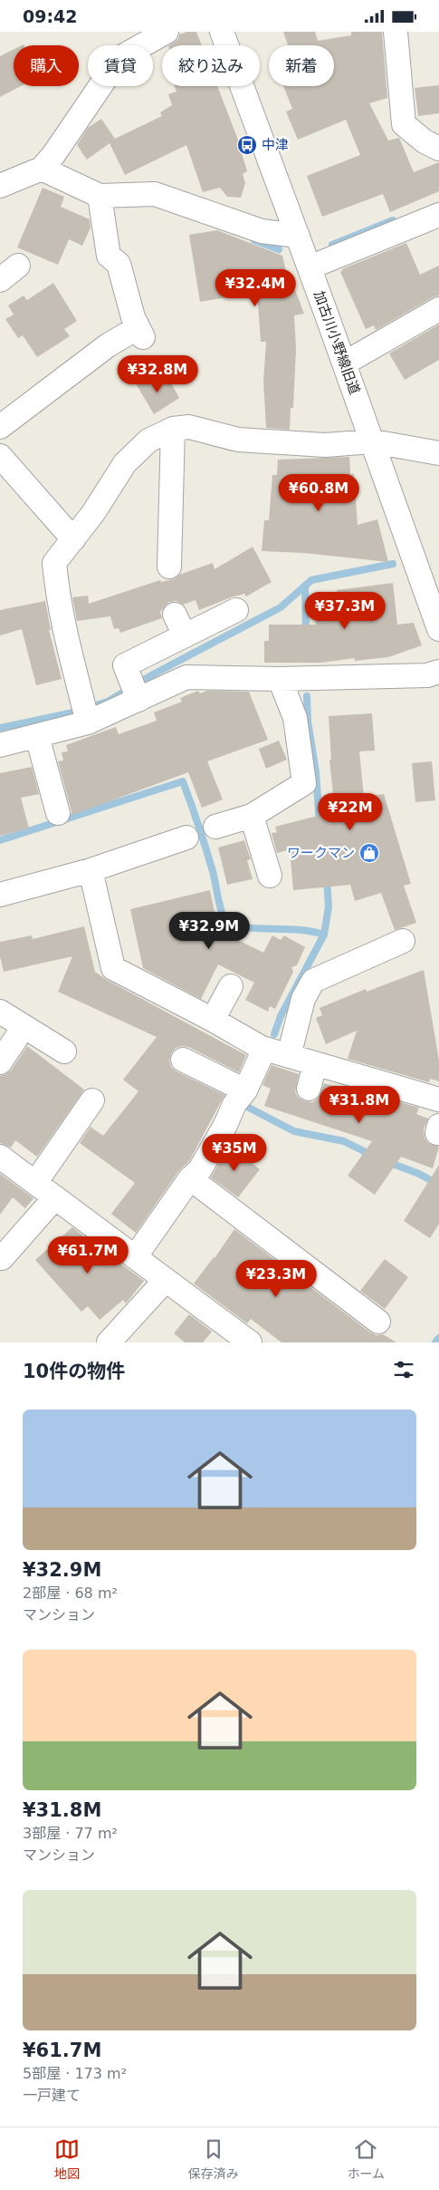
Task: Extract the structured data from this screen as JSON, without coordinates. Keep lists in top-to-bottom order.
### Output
{
  "streets": {
    "street": ["加古川小野線旧道"]
  },
  "places": {
    "bus stop": ["中津"],
    "shop": ["ワークマン"]
  },
  "page": {
    "status": "09:42",
    "chip": [
      "購入",
      "賃貸",
      "絞り込み",
      "新着"
    ],
    "price": [
      "¥32.4M",
      "¥32.8M",
      "¥60.8M",
      "¥37.3M",
      "¥22M",
      "¥32.9M",
      "¥31.8M",
      "¥35M",
      "¥61.7M",
      "¥23.3M"
    ],
    "heading": "10件の物件",
    "list": [
      {
        "name": "¥32.9M",
        "note": "2部屋 · 68 m² · マンション"
      },
      {
        "name": "¥31.8M",
        "note": "3部屋 · 77 m² · マンション"
      },
      {
        "name": "¥61.7M",
        "note": "5部屋 · 173 m² · 一戸建て"
      }
    ],
    "tabs": ["地図", "保存済み", "ホーム"]
  }
}
